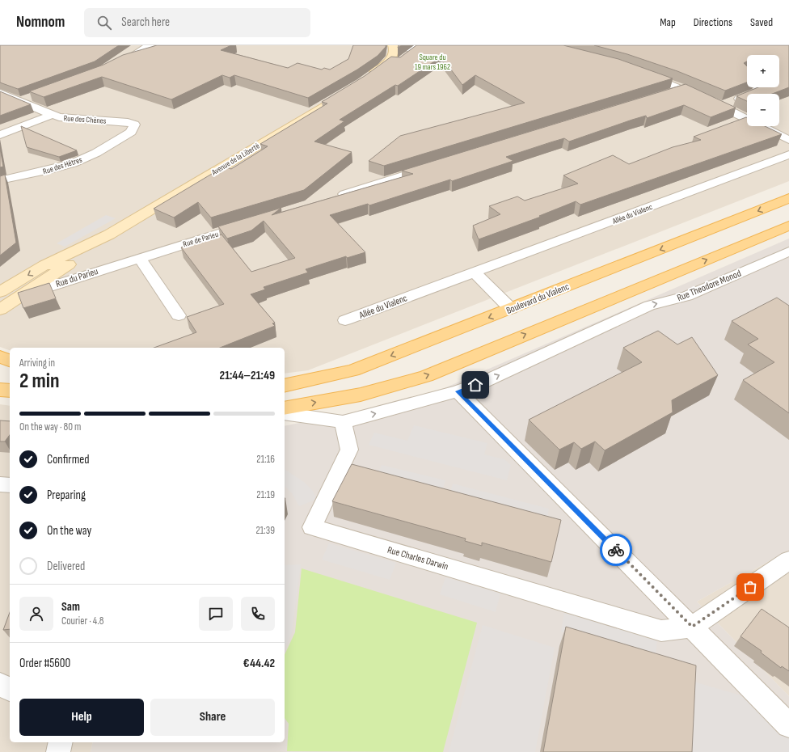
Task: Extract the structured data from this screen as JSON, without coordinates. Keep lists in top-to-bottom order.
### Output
{
  "streets": {
    "main road": ["Boulevard du Vialenc"],
    "street": [
      "Rue des Chênes",
      "Avenue de la Liberté",
      "Rue des Hêtres",
      "Allée du Vialenc",
      "Rue de Parieu",
      "Rue du Parieu",
      "Rue Theodore Monod",
      "Rue Charles Darwin"
    ]
  },
  "crossings": [
    ["Rue des Chênes", "Rue des Hêtres"],
    ["Avenue de la Liberté", "Rue du Parieu"],
    ["Rue de Parieu", "Rue du Parieu"],
    ["Rue Theodore Monod", "Rue Charles Darwin"]
  ],
  "one_way": ["Rue Theodore Monod"],
  "parks": ["Square du 19 mars 1962"],
  "page": {
    "header": "Nomnom",
    "search": "Search here",
    "nav": ["Map", "Directions", "Saved"],
    "map_buttons": ["+", "−"],
    "heading": ["2 min", "Arriving in", "21:44–21:49"],
    "panel": [
      "Sam",
      "Courier · 4.8",
      "Order #5600",
      "€44.42"
    ],
    "bar": "On the way · 80 m",
    "list": [
      ["Confirmed", "21:16"],
      ["Preparing", "21:19"],
      ["On the way", "21:39"],
      "Delivered"
    ],
    "buttons": ["Help", "Share"]
  }
}
